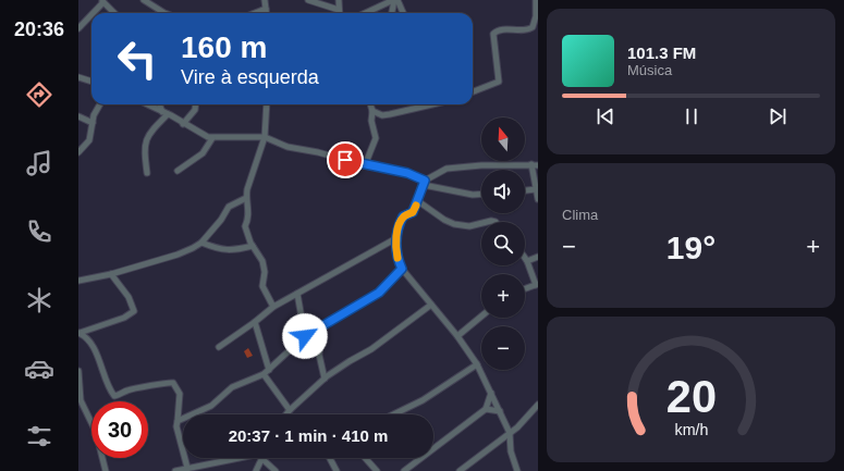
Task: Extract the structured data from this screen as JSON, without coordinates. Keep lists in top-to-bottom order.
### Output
{
  "north": "top",
  "page": {
    "tabs": "20:36",
    "turn": ["160 m", "Vire à esquerda"],
    "song": ["101.3 FM", "Música"],
    "map_buttons": ["+", "−"],
    "tile": "Clima",
    "heat": ["−", "19°", "+"],
    "limit": "30",
    "trip": "20:37 · 1 min · 410 m",
    "gauge": ["20", "km/h"]
  }
}
